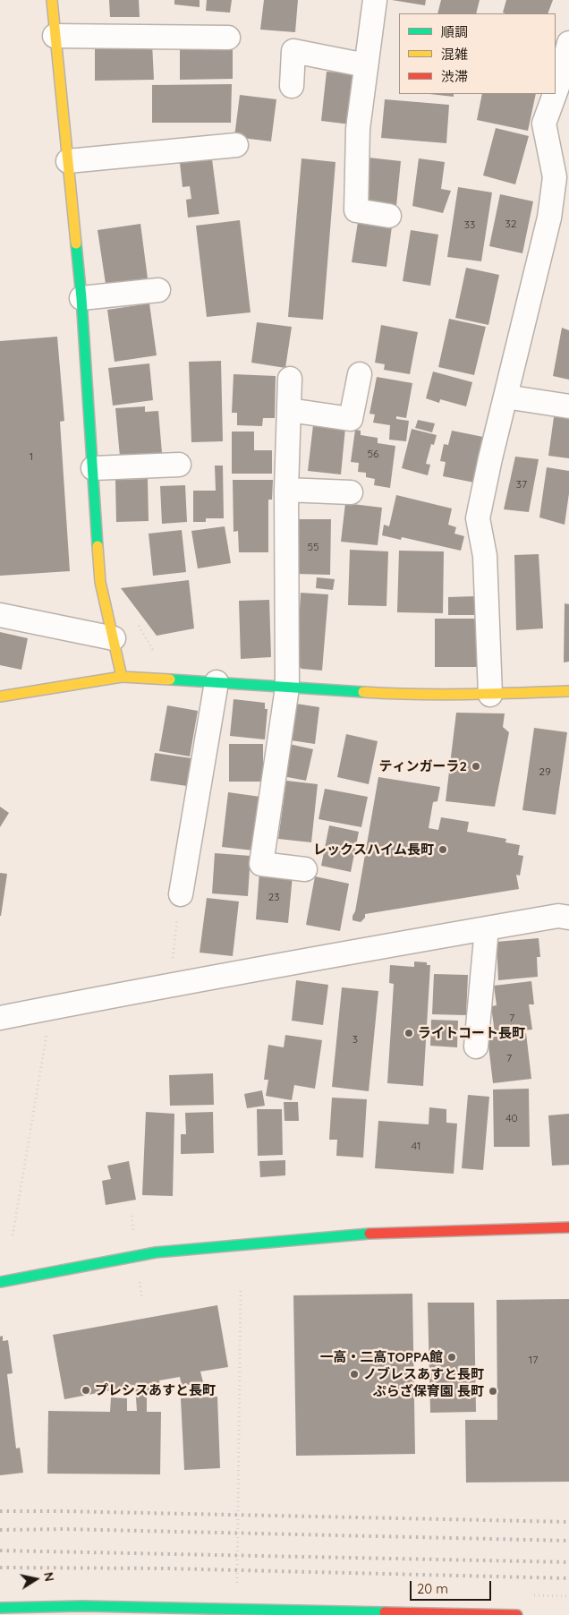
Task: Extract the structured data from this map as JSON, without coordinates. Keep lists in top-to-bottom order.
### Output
{
  "places": [
    "ティンガーラ2",
    "レックスハイム長町",
    "ライトコート長町",
    "一高・二高TOPPA館",
    "ノブレスあすと長町",
    "プレシスあすと長町",
    "ぷらざ保育園 長町"
  ],
  "house_numbers": [
    "32",
    "33",
    "56",
    "1",
    "37",
    "55",
    "29",
    "23",
    "7",
    "3",
    "7",
    "40",
    "41",
    "17"
  ],
  "legend": ["順調", "混雑", "渋滞"],
  "scale_bar": "20 m",
  "north": "right"
}
